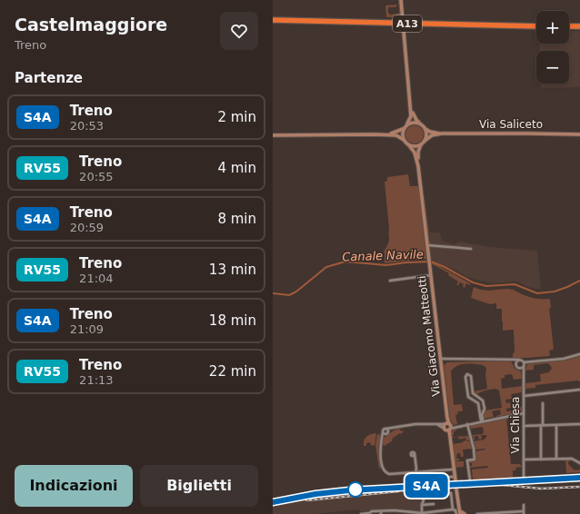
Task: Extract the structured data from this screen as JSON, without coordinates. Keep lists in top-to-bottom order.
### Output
{
  "streets": {
    "highway": ["A13"],
    "main road": ["Via Saliceto", "Via Giacomo Matteotti"],
    "street": ["Via Chiesa"]
  },
  "crossings": [
    ["Via Saliceto", "Via Giacomo Matteotti"]
  ],
  "water": ["Canale Navile"],
  "page": {
    "heading": [
      ["Castelmaggiore", "Treno"],
      "Partenze"
    ],
    "on_map": "S4A",
    "map_buttons": ["+", "−"],
    "list": [
      {
        "mark": "S4A",
        "name": "Treno",
        "note": "20:53",
        "value": "2 min"
      },
      {
        "mark": "RV55",
        "name": "Treno",
        "note": "20:55",
        "value": "4 min"
      },
      {
        "mark": "S4A",
        "name": "Treno",
        "note": "20:59",
        "value": "8 min"
      },
      {
        "mark": "RV55",
        "name": "Treno",
        "note": "21:04",
        "value": "13 min"
      },
      {
        "mark": "S4A",
        "name": "Treno",
        "note": "21:09",
        "value": "18 min"
      },
      {
        "mark": "RV55",
        "name": "Treno",
        "note": "21:13",
        "value": "22 min"
      }
    ],
    "buttons": ["Indicazioni", "Biglietti"]
  }
}
